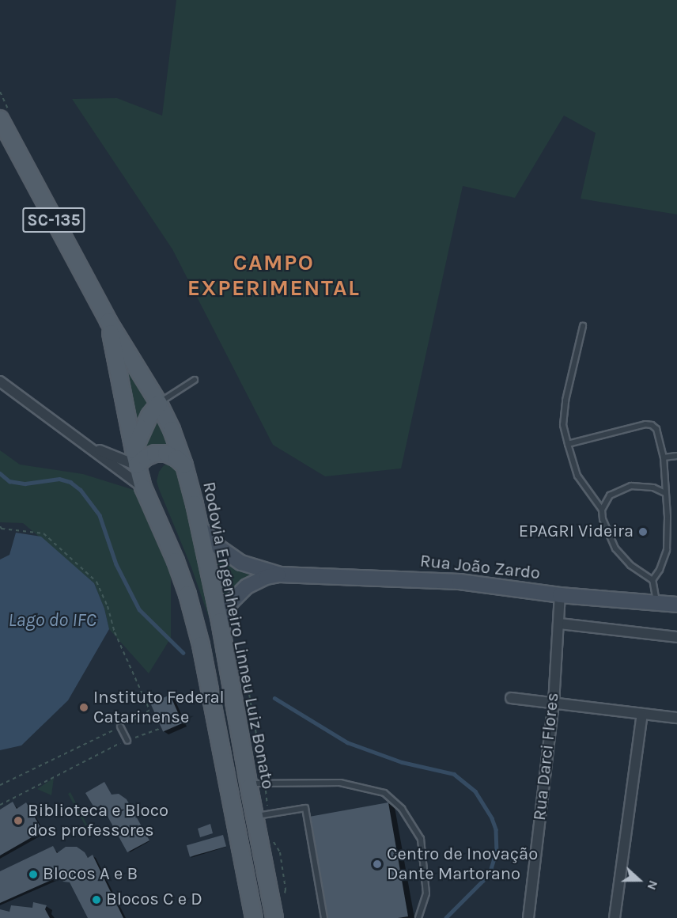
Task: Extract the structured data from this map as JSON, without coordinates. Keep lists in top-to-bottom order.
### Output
{
  "streets": {
    "main road": ["SC-135", "Rua João Zardo", "Rodovia Engenheiro Linneu Luiz Bonato"],
    "street": ["Rua Darci Flores"]
  },
  "crossings": [
    ["Rua João Zardo", "Rodovia Engenheiro Linneu Luiz Bonato"],
    ["Rua João Zardo", "Rua Darci Flores"]
  ],
  "districts": ["CAMPO EXPERIMENTAL"],
  "water": ["Lago do IFC"],
  "places": [
    "EPAGRI Videira",
    "Instituto Federal Catarinense",
    "Biblioteca e Bloco dos professores",
    "Centro de Inovação Dante Martorano",
    "Blocos A e B",
    "Blocos C e D"
  ],
  "north": "right"
}
